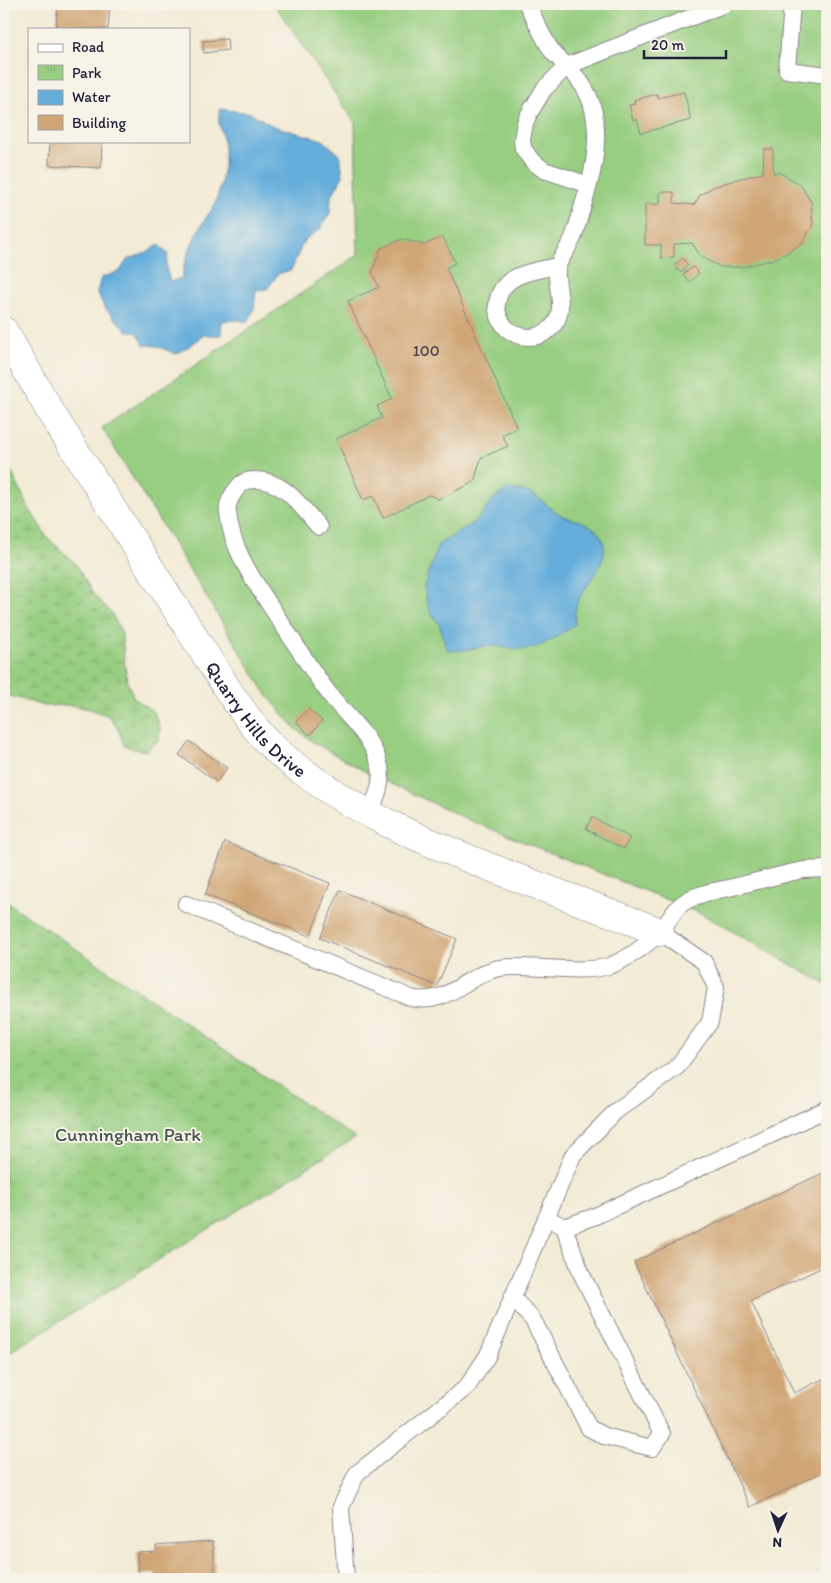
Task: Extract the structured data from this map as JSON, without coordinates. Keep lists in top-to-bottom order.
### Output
{
  "streets": {
    "street": ["Quarry Hills Drive"]
  },
  "parks": ["Cunningham Park"],
  "house_numbers": ["100"],
  "legend": [
    "Road",
    "Park",
    "Water",
    "Building"
  ],
  "scale_bar": "20 m",
  "north": "bottom"
}
